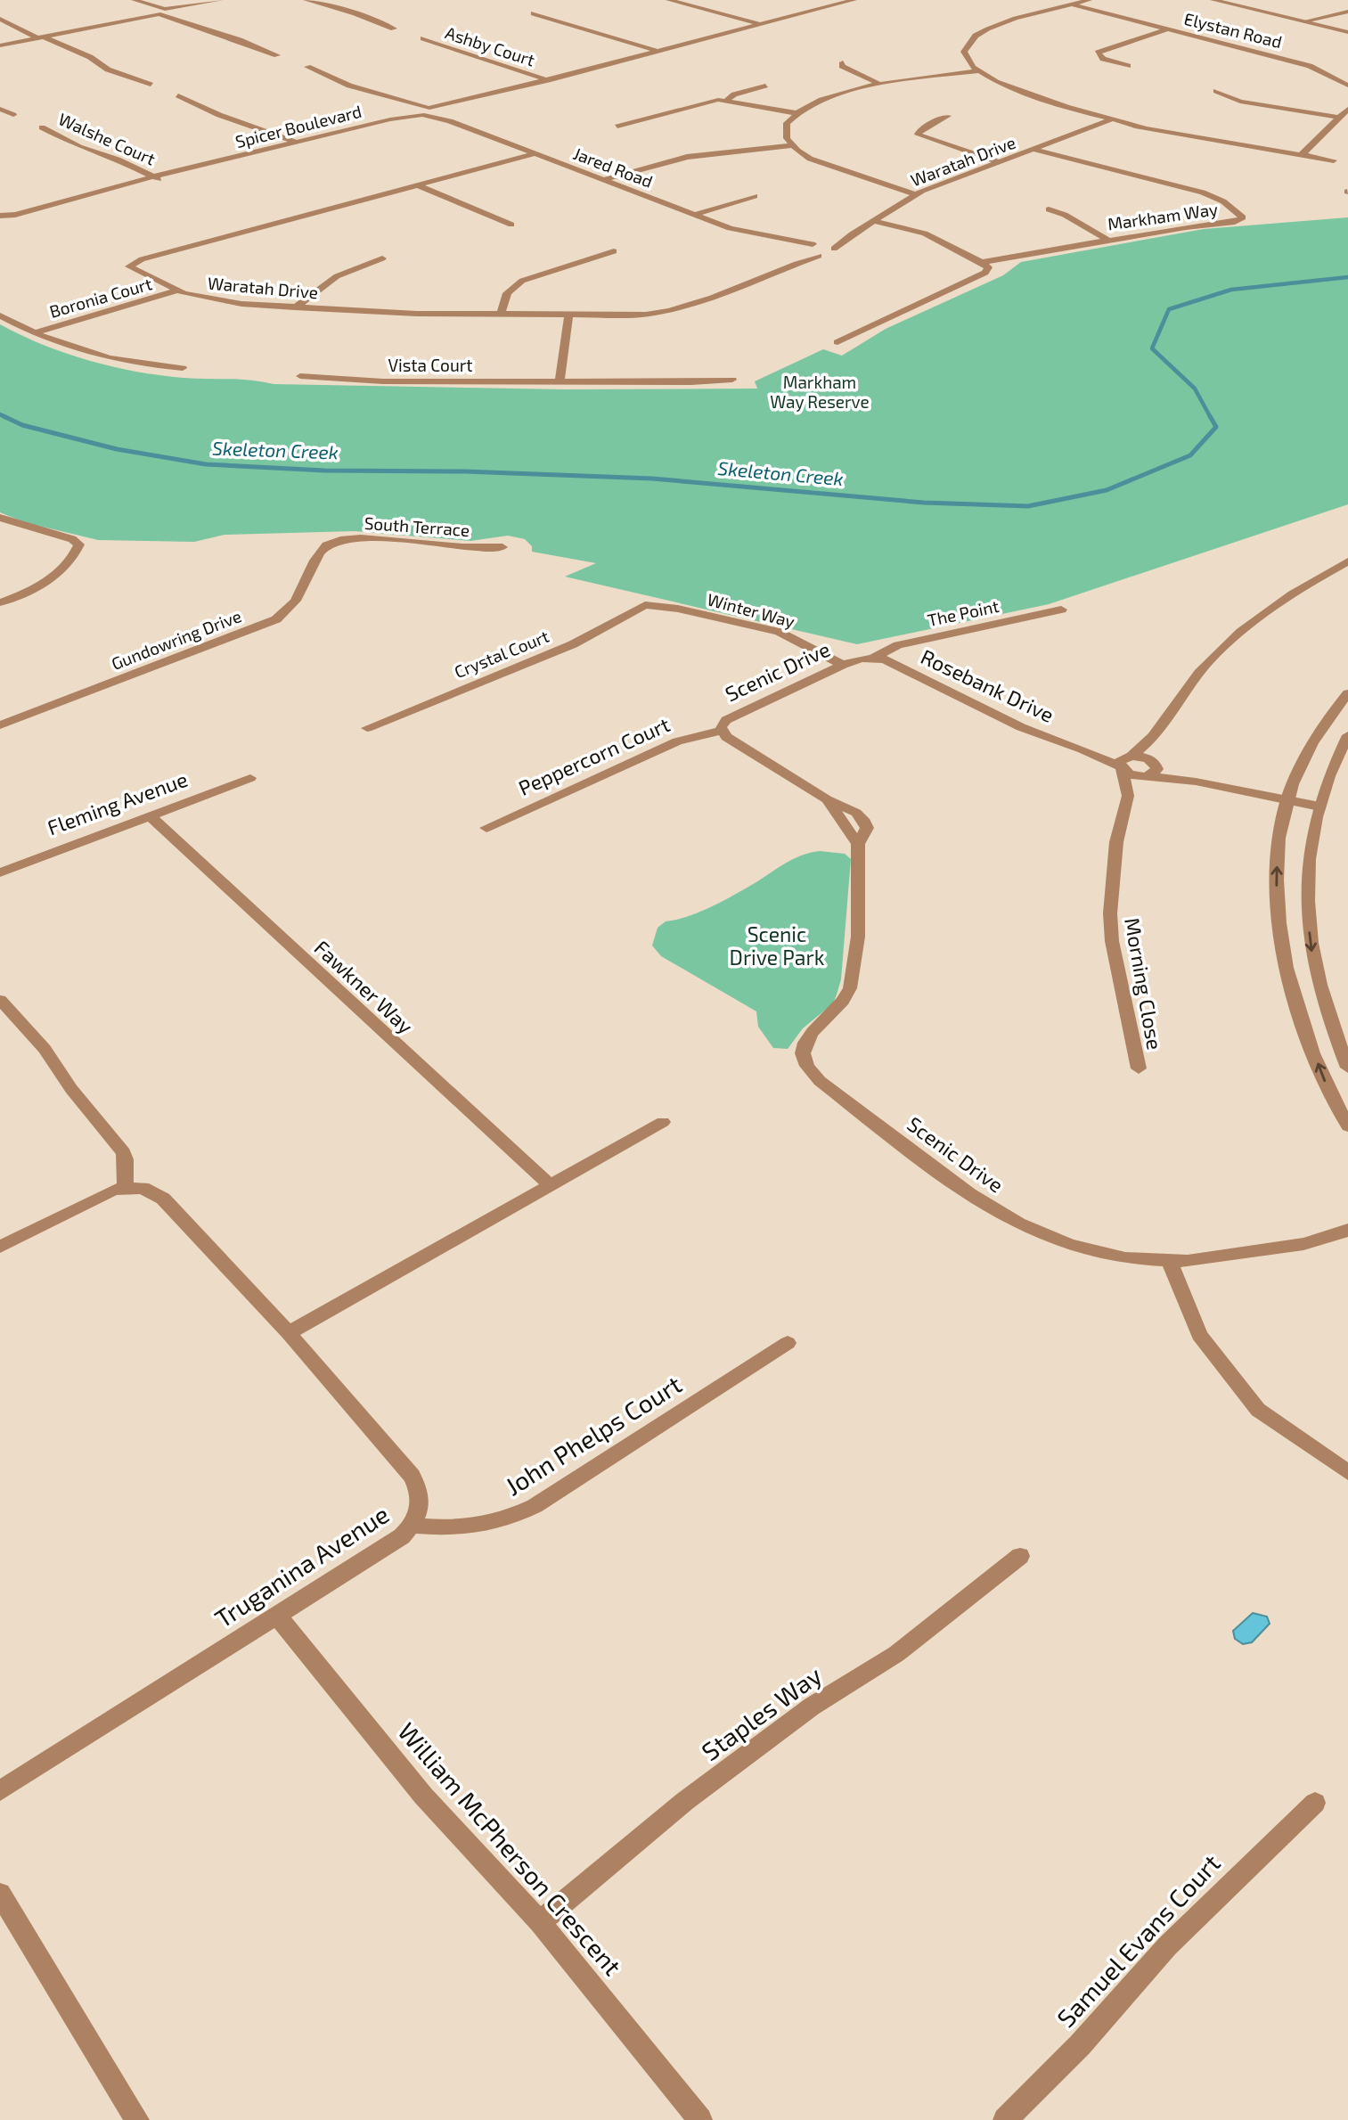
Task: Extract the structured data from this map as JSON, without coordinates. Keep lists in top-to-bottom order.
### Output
{
  "streets": {
    "street": [
      "Elystan Road",
      "Ashby Court",
      "Spicer Boulevard",
      "Walshe Court",
      "Waratah Drive",
      "Jared Road",
      "Markham Way",
      "Boronia Court",
      "Vista Court",
      "South Terrace",
      "Winter Way",
      "The Point",
      "Gundowring Drive",
      "Crystal Court",
      "Scenic Drive",
      "Rosebank Drive",
      "Peppercorn Court",
      "Fleming Avenue",
      "Morning Close",
      "Fawkner Way",
      "John Phelps Court",
      "Truganina Avenue",
      "Staples Way",
      "William McPherson Crescent",
      "Samuel Evans Court"
    ]
  },
  "crossings": [
    ["Ashby Court", "Spicer Boulevard"],
    ["Spicer Boulevard", "Walshe Court"],
    ["Spicer Boulevard", "Jared Road"],
    ["Waratah Drive", "Jared Road"],
    ["Waratah Drive", "Markham Way"],
    ["Waratah Drive", "Boronia Court"],
    ["South Terrace", "Gundowring Drive"],
    ["Winter Way", "Crystal Court"],
    ["Winter Way", "Scenic Drive"],
    ["The Point", "Scenic Drive"],
    ["The Point", "Rosebank Drive"],
    ["Scenic Drive", "Rosebank Drive"],
    ["Scenic Drive", "Peppercorn Court"],
    ["Rosebank Drive", "Morning Close"],
    ["Fleming Avenue", "Fawkner Way"],
    ["John Phelps Court", "Truganina Avenue"],
    ["Truganina Avenue", "William McPherson Crescent"],
    ["Staples Way", "William McPherson Crescent"]
  ],
  "water": ["Skeleton Creek"],
  "parks": ["Markham Way Reserve", "Scenic Drive Park"]
}
